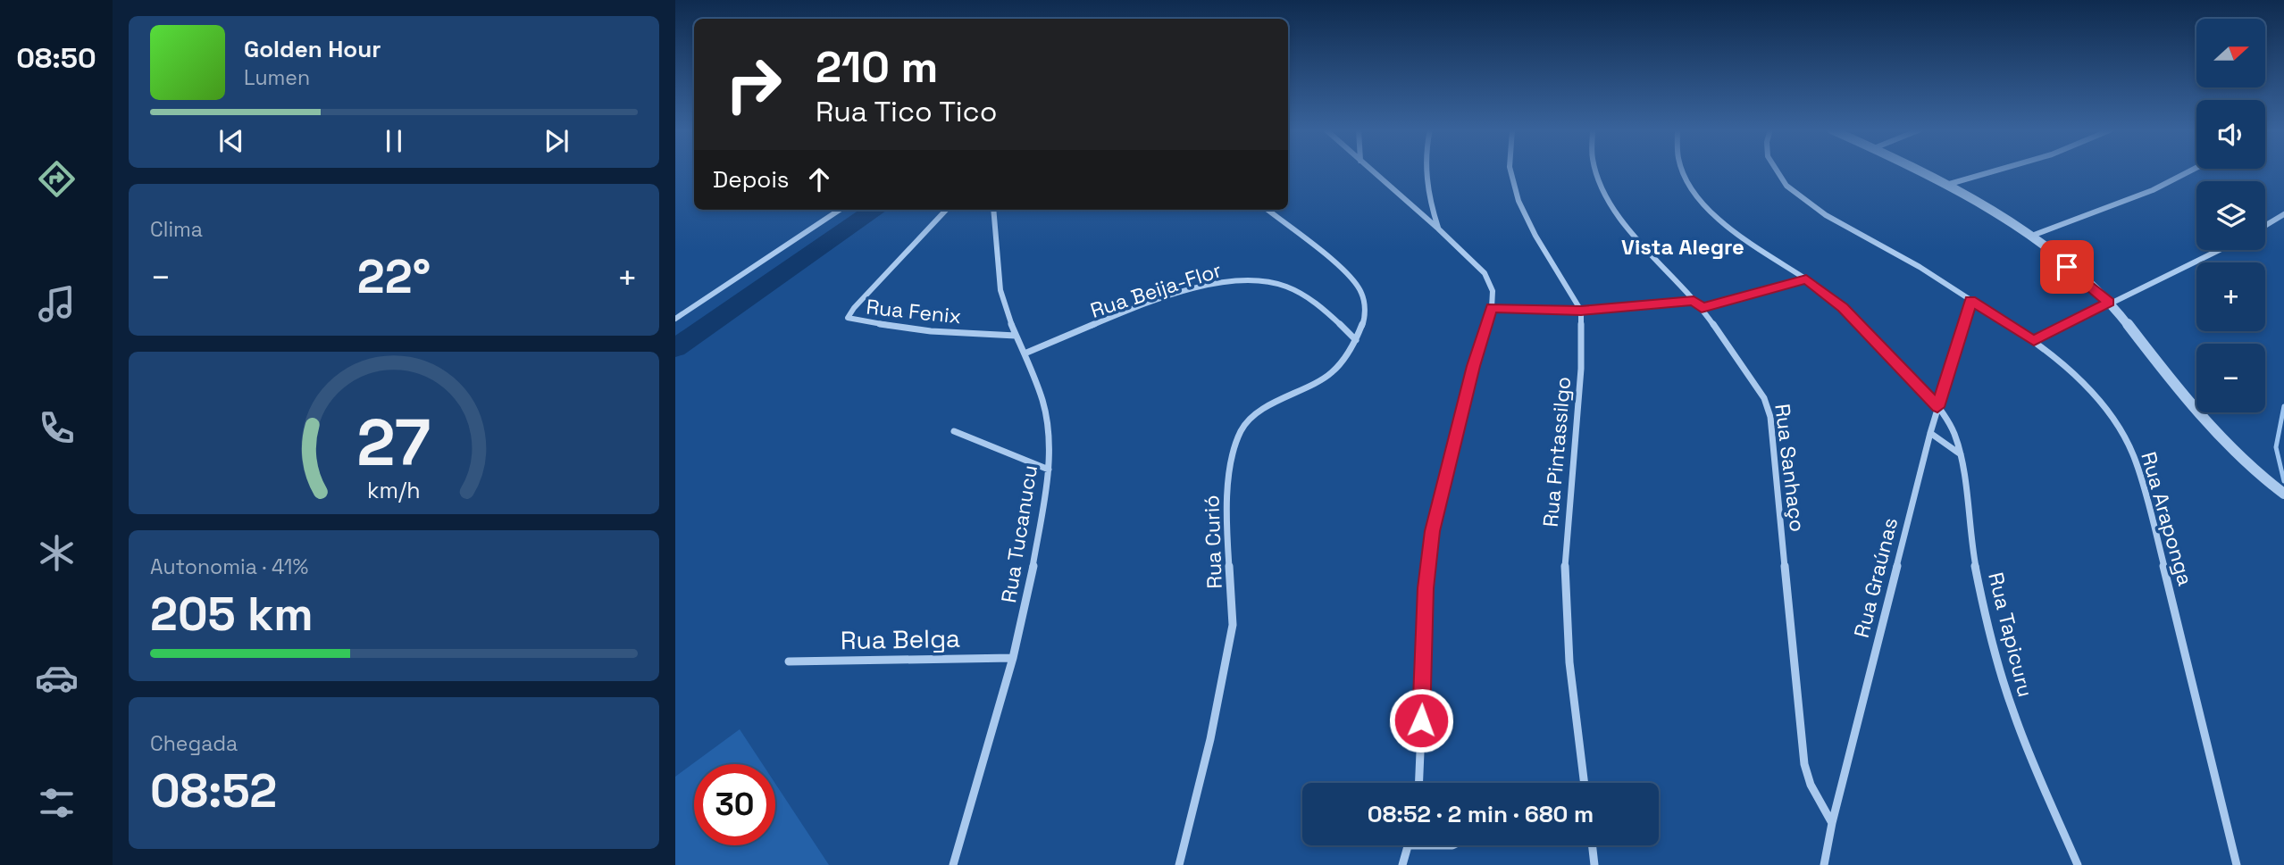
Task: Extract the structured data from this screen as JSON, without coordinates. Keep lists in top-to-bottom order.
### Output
{
  "streets": {
    "street": [
      "Rua Beija-Flor",
      "Rua Fenix",
      "Rua Pintassilgo",
      "Rua Sanhaço",
      "Rua Araponga",
      "Rua Tucanucu",
      "Rua Curió",
      "Rua Graúnas",
      "Rua Tapicuru",
      "Rua Belga"
    ]
  },
  "crossings": [
    ["Rua Beija-Flor", "Rua Tucanucu"],
    ["Rua Beija-Flor", "Rua Curió"],
    ["Rua Fenix", "Rua Tucanucu"],
    ["Rua Sanhaço", "Rua Graúnas"],
    ["Rua Araponga", "Rua Graúnas"],
    ["Rua Tucanucu", "Rua Belga"],
    ["Rua Graúnas", "Rua Tapicuru"]
  ],
  "districts": ["Vista Alegre"],
  "north": "right",
  "page": {
    "tabs": "08:50",
    "map_buttons": ["+", "−"],
    "turn": ["210 m", "Rua Tico Tico"],
    "song": ["Golden Hour", "Lumen"],
    "then": "Depois",
    "tile": [
      "Clima",
      ["Autonomia · 41%", "205 km"],
      ["Chegada", "08:52"]
    ],
    "heat": ["−", "22°", "+"],
    "limit": "30",
    "trip": "08:52 · 2 min · 680 m",
    "gauge": ["27", "km/h"]
  }
}
